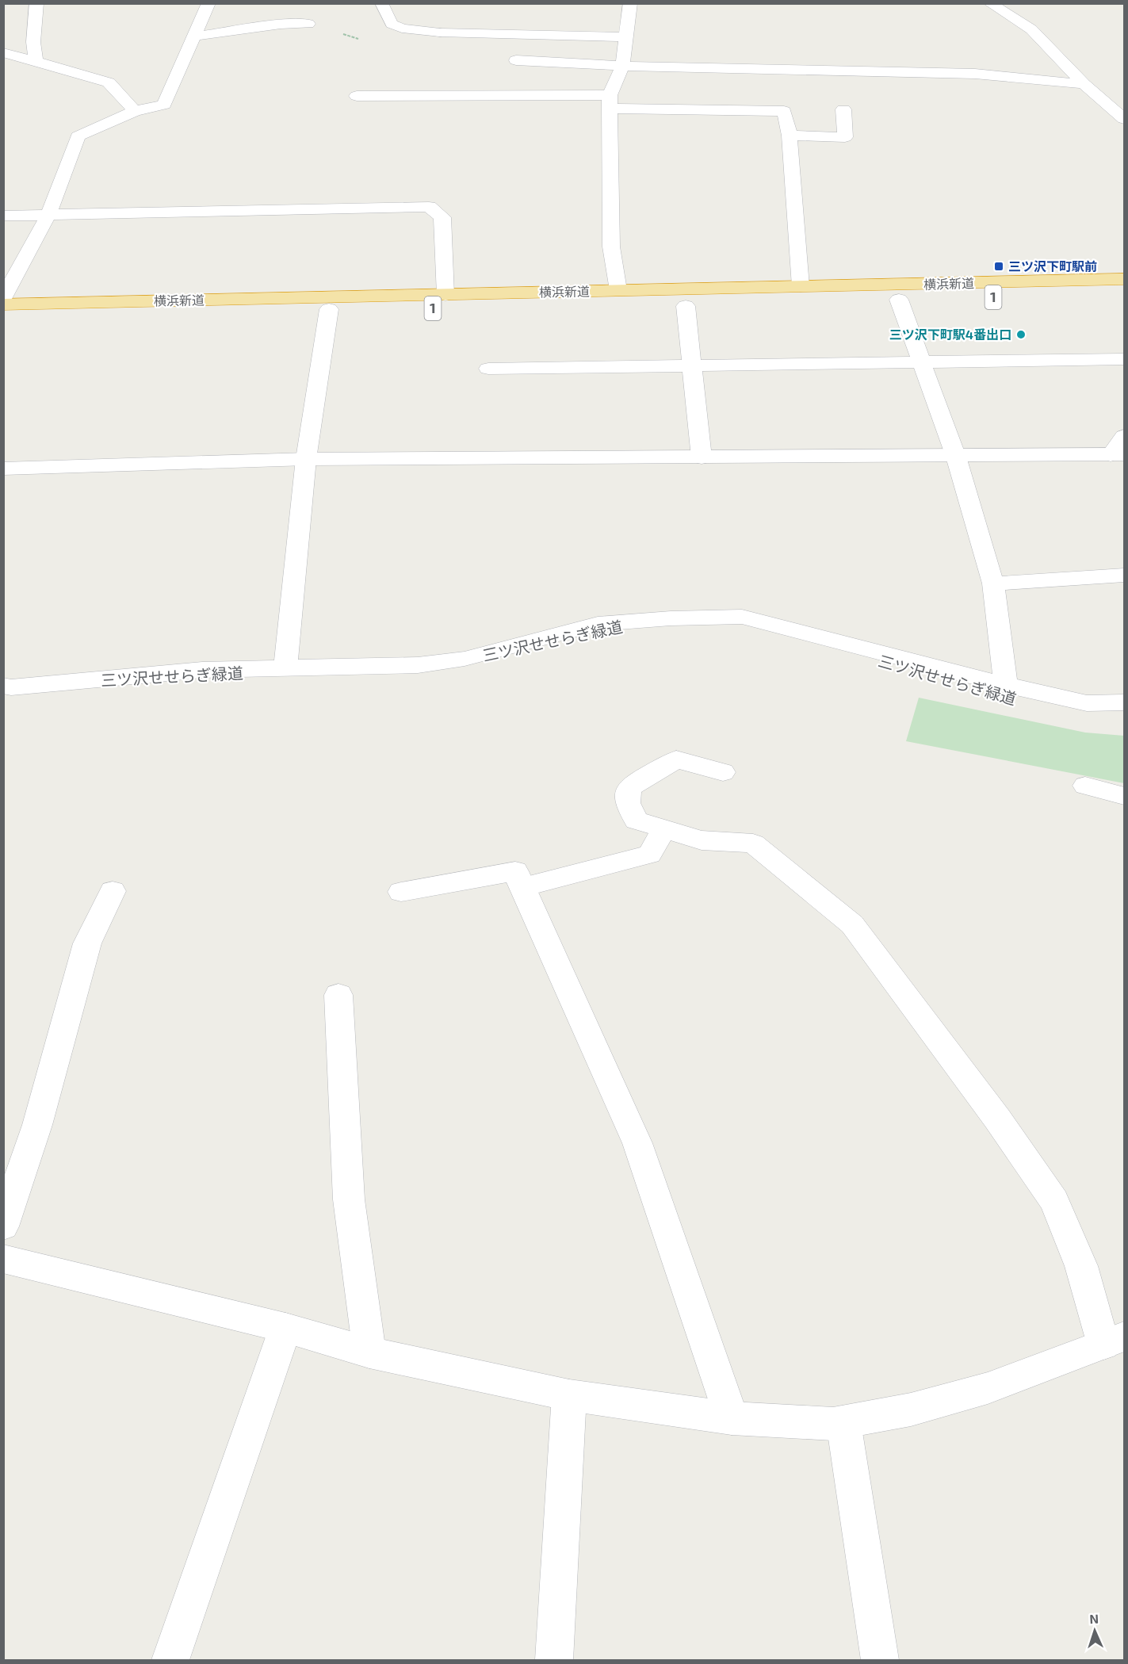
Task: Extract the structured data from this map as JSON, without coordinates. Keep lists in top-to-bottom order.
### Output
{
  "streets": {
    "highway": ["横浜新道", "1"]
  },
  "places": {
    "transit": ["三ツ沢下町駅前"],
    "other": ["三ツ沢下町駅4番出口"]
  },
  "north": "top"
}
